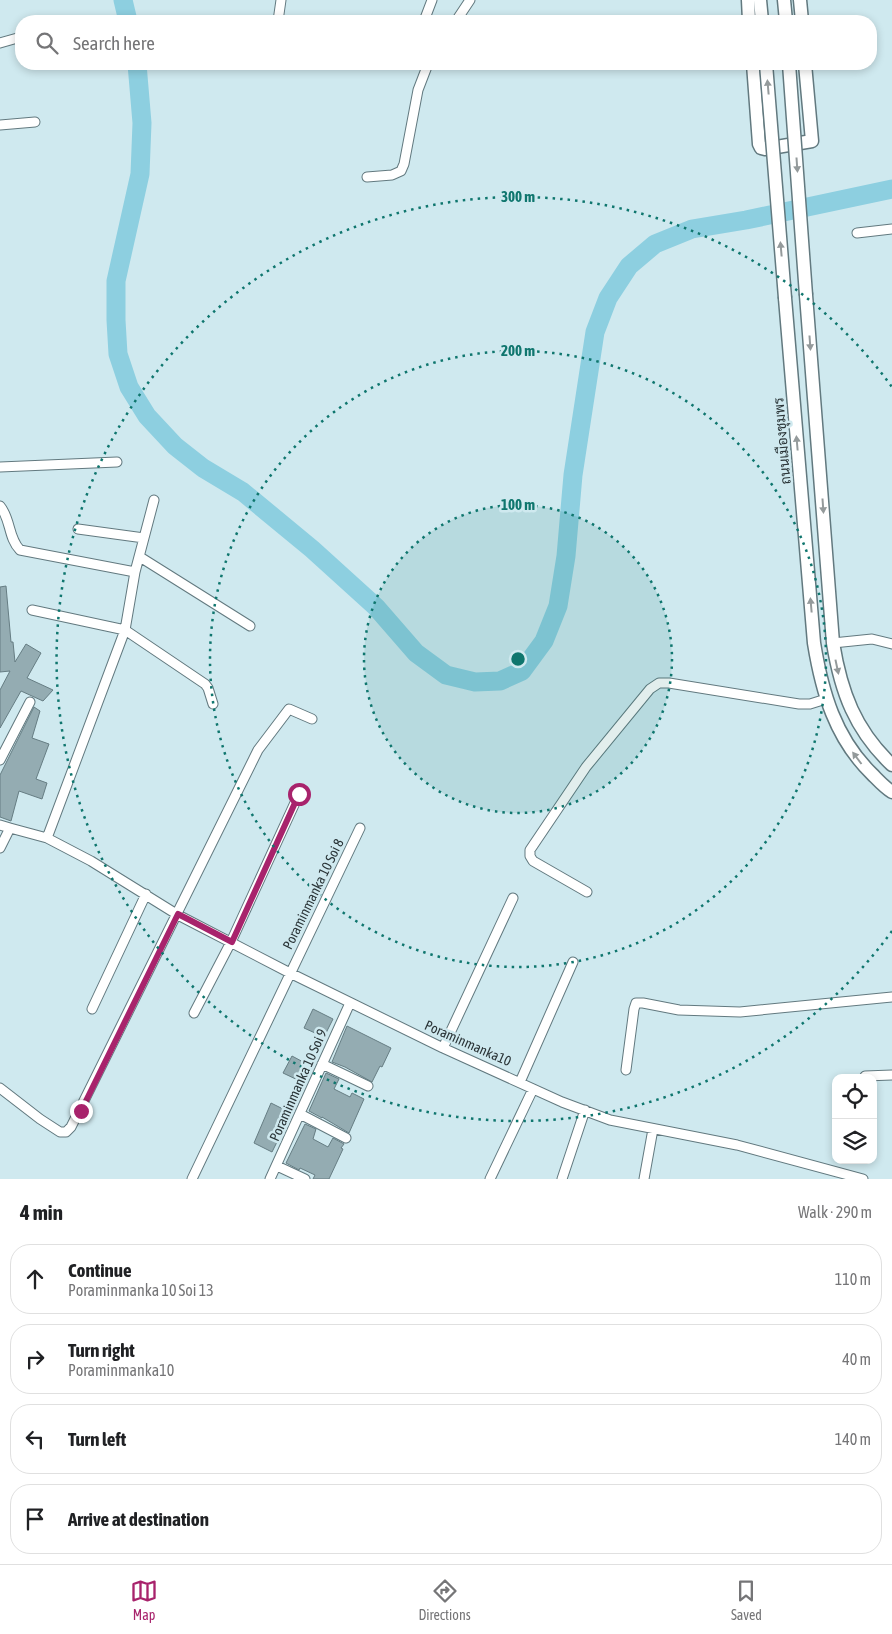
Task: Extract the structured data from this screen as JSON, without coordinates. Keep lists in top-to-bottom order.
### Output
{
  "streets": {
    "main road": ["ถนนเมืองชุมพร"],
    "street": ["Poraminmanka 10 Soi 8", "Poraminmanka10", "Poraminmanka 10 Soi 9"]
  },
  "crossings": [
    ["Poraminmanka 10 Soi 8", "Poraminmanka10"],
    ["Poraminmanka10", "Poraminmanka 10 Soi 9"]
  ],
  "page": {
    "search": "Search here",
    "heading": ["4 min", "Walk · 290 m"],
    "list": [
      ["Continue", "Poraminmanka 10 Soi 13", "110 m"],
      ["Turn right", "Poraminmanka10", "40 m"],
      ["Turn left", "140 m"],
      "Arrive at destination"
    ],
    "nav": ["Map", "Directions", "Saved"]
  },
  "rings": ["300 m", "200 m", "100 m"]
}
